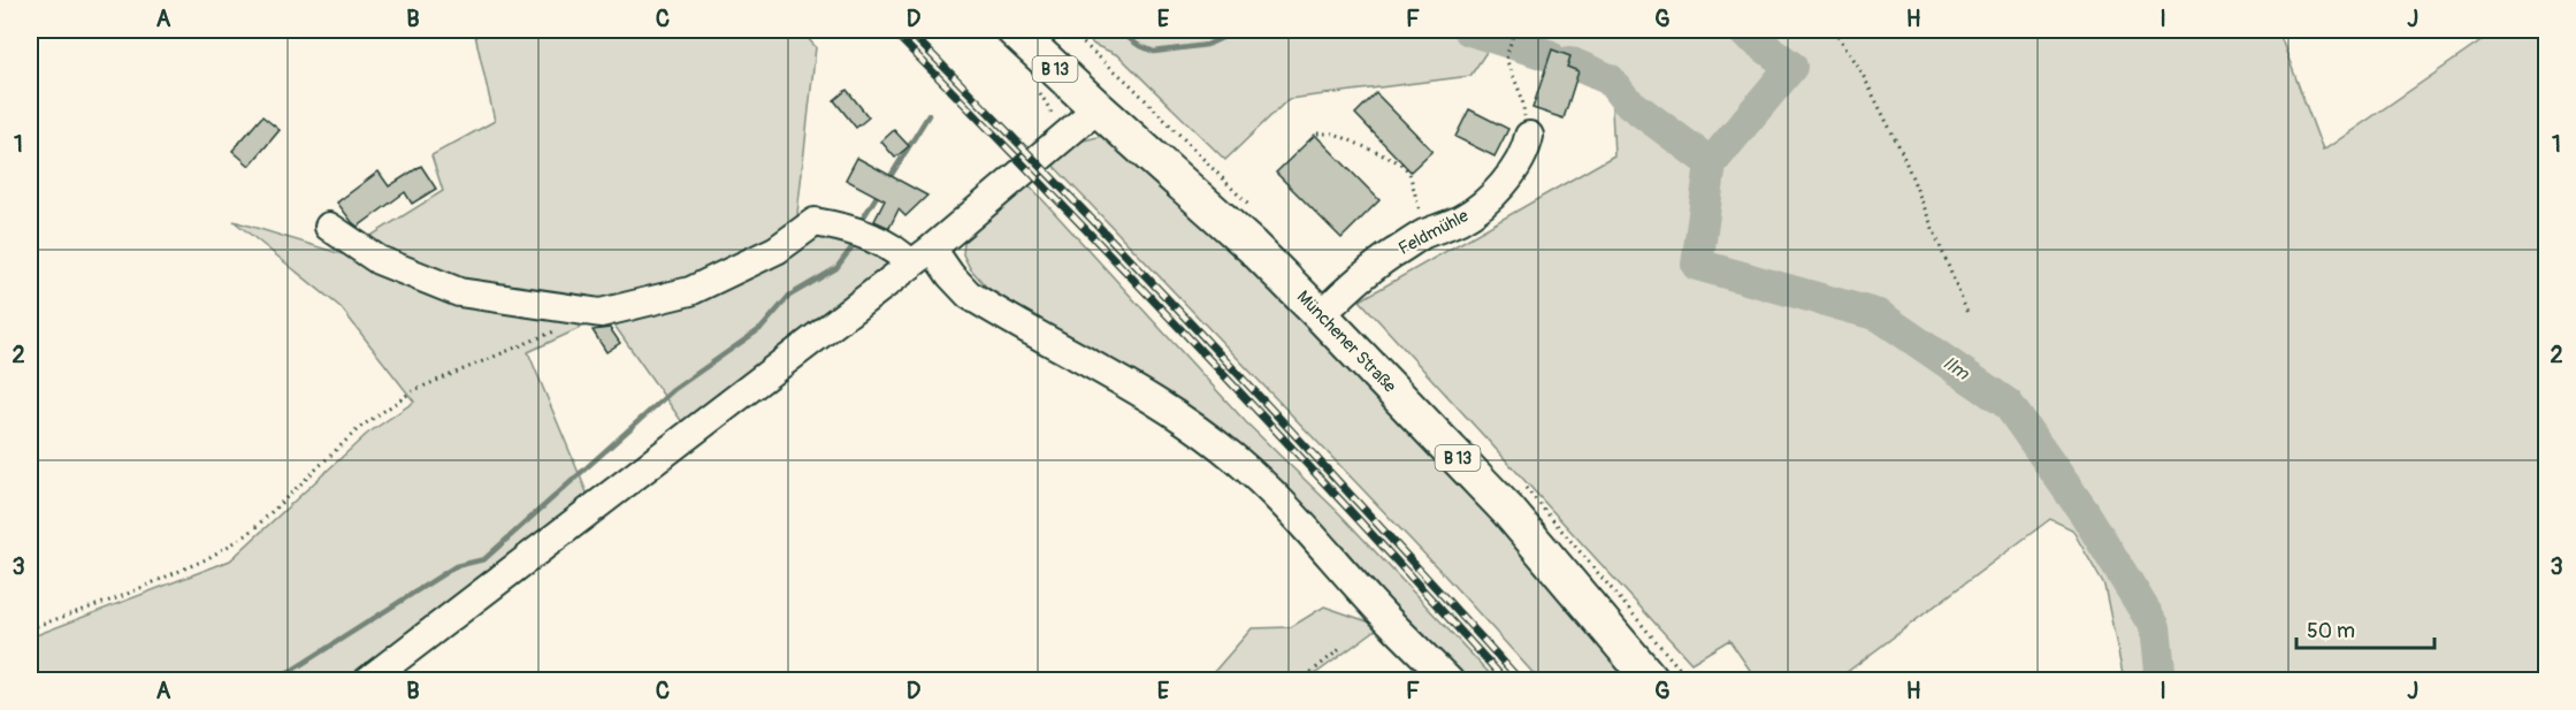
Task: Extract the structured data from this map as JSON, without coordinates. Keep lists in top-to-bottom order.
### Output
{
  "streets": {
    "main road": ["B 13", "Münchener Straße"],
    "street": ["Feldmühle"]
  },
  "crossings": [
    ["Feldmühle", "Münchener Straße"]
  ],
  "water": ["Ilm"],
  "scale_bar": "50 m",
  "grid": {
    "columns": [
      "A",
      "B",
      "C",
      "D",
      "E",
      "F",
      "G",
      "H",
      "I",
      "J"
    ],
    "rows": ["1", "2", "3"]
  }
}
